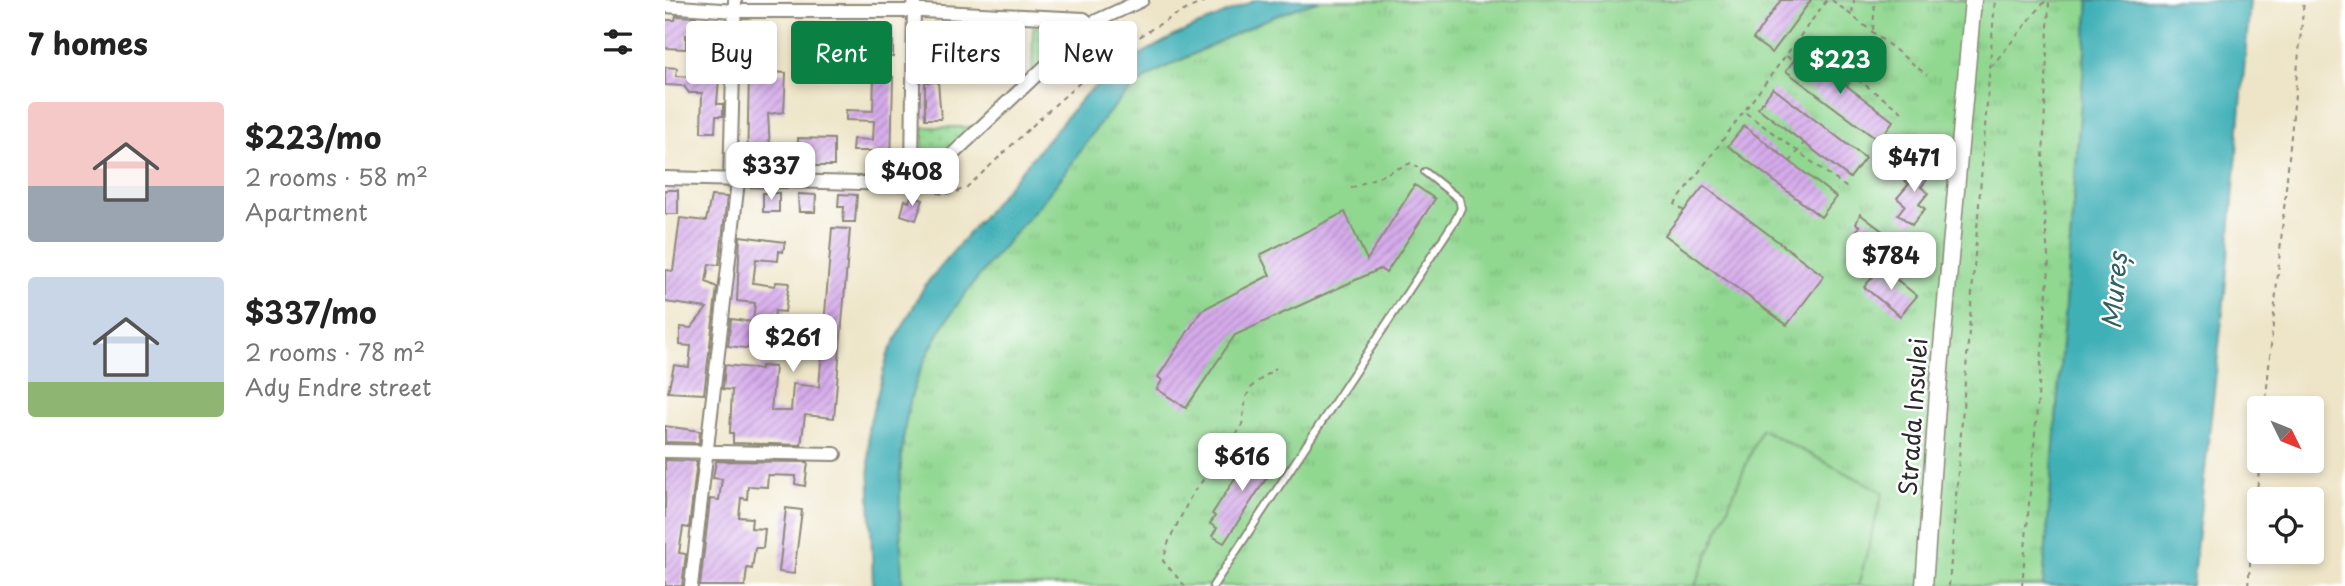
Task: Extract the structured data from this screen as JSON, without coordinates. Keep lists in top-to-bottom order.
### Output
{
  "streets": {
    "street": ["Strada Insulei"]
  },
  "water": ["Mureș"],
  "north": "bottom right",
  "page": {
    "heading": "7 homes",
    "chip": [
      "Buy",
      "Rent",
      "Filters",
      "New"
    ],
    "price": [
      "$223",
      "$471",
      "$337",
      "$408",
      "$784",
      "$261",
      "$616"
    ],
    "list": [
      {
        "name": "$223/mo",
        "note": "2 rooms · 58 m² · Apartment"
      },
      {
        "name": "$337/mo",
        "note": "2 rooms · 78 m² · Ady Endre street"
      }
    ]
  }
}
